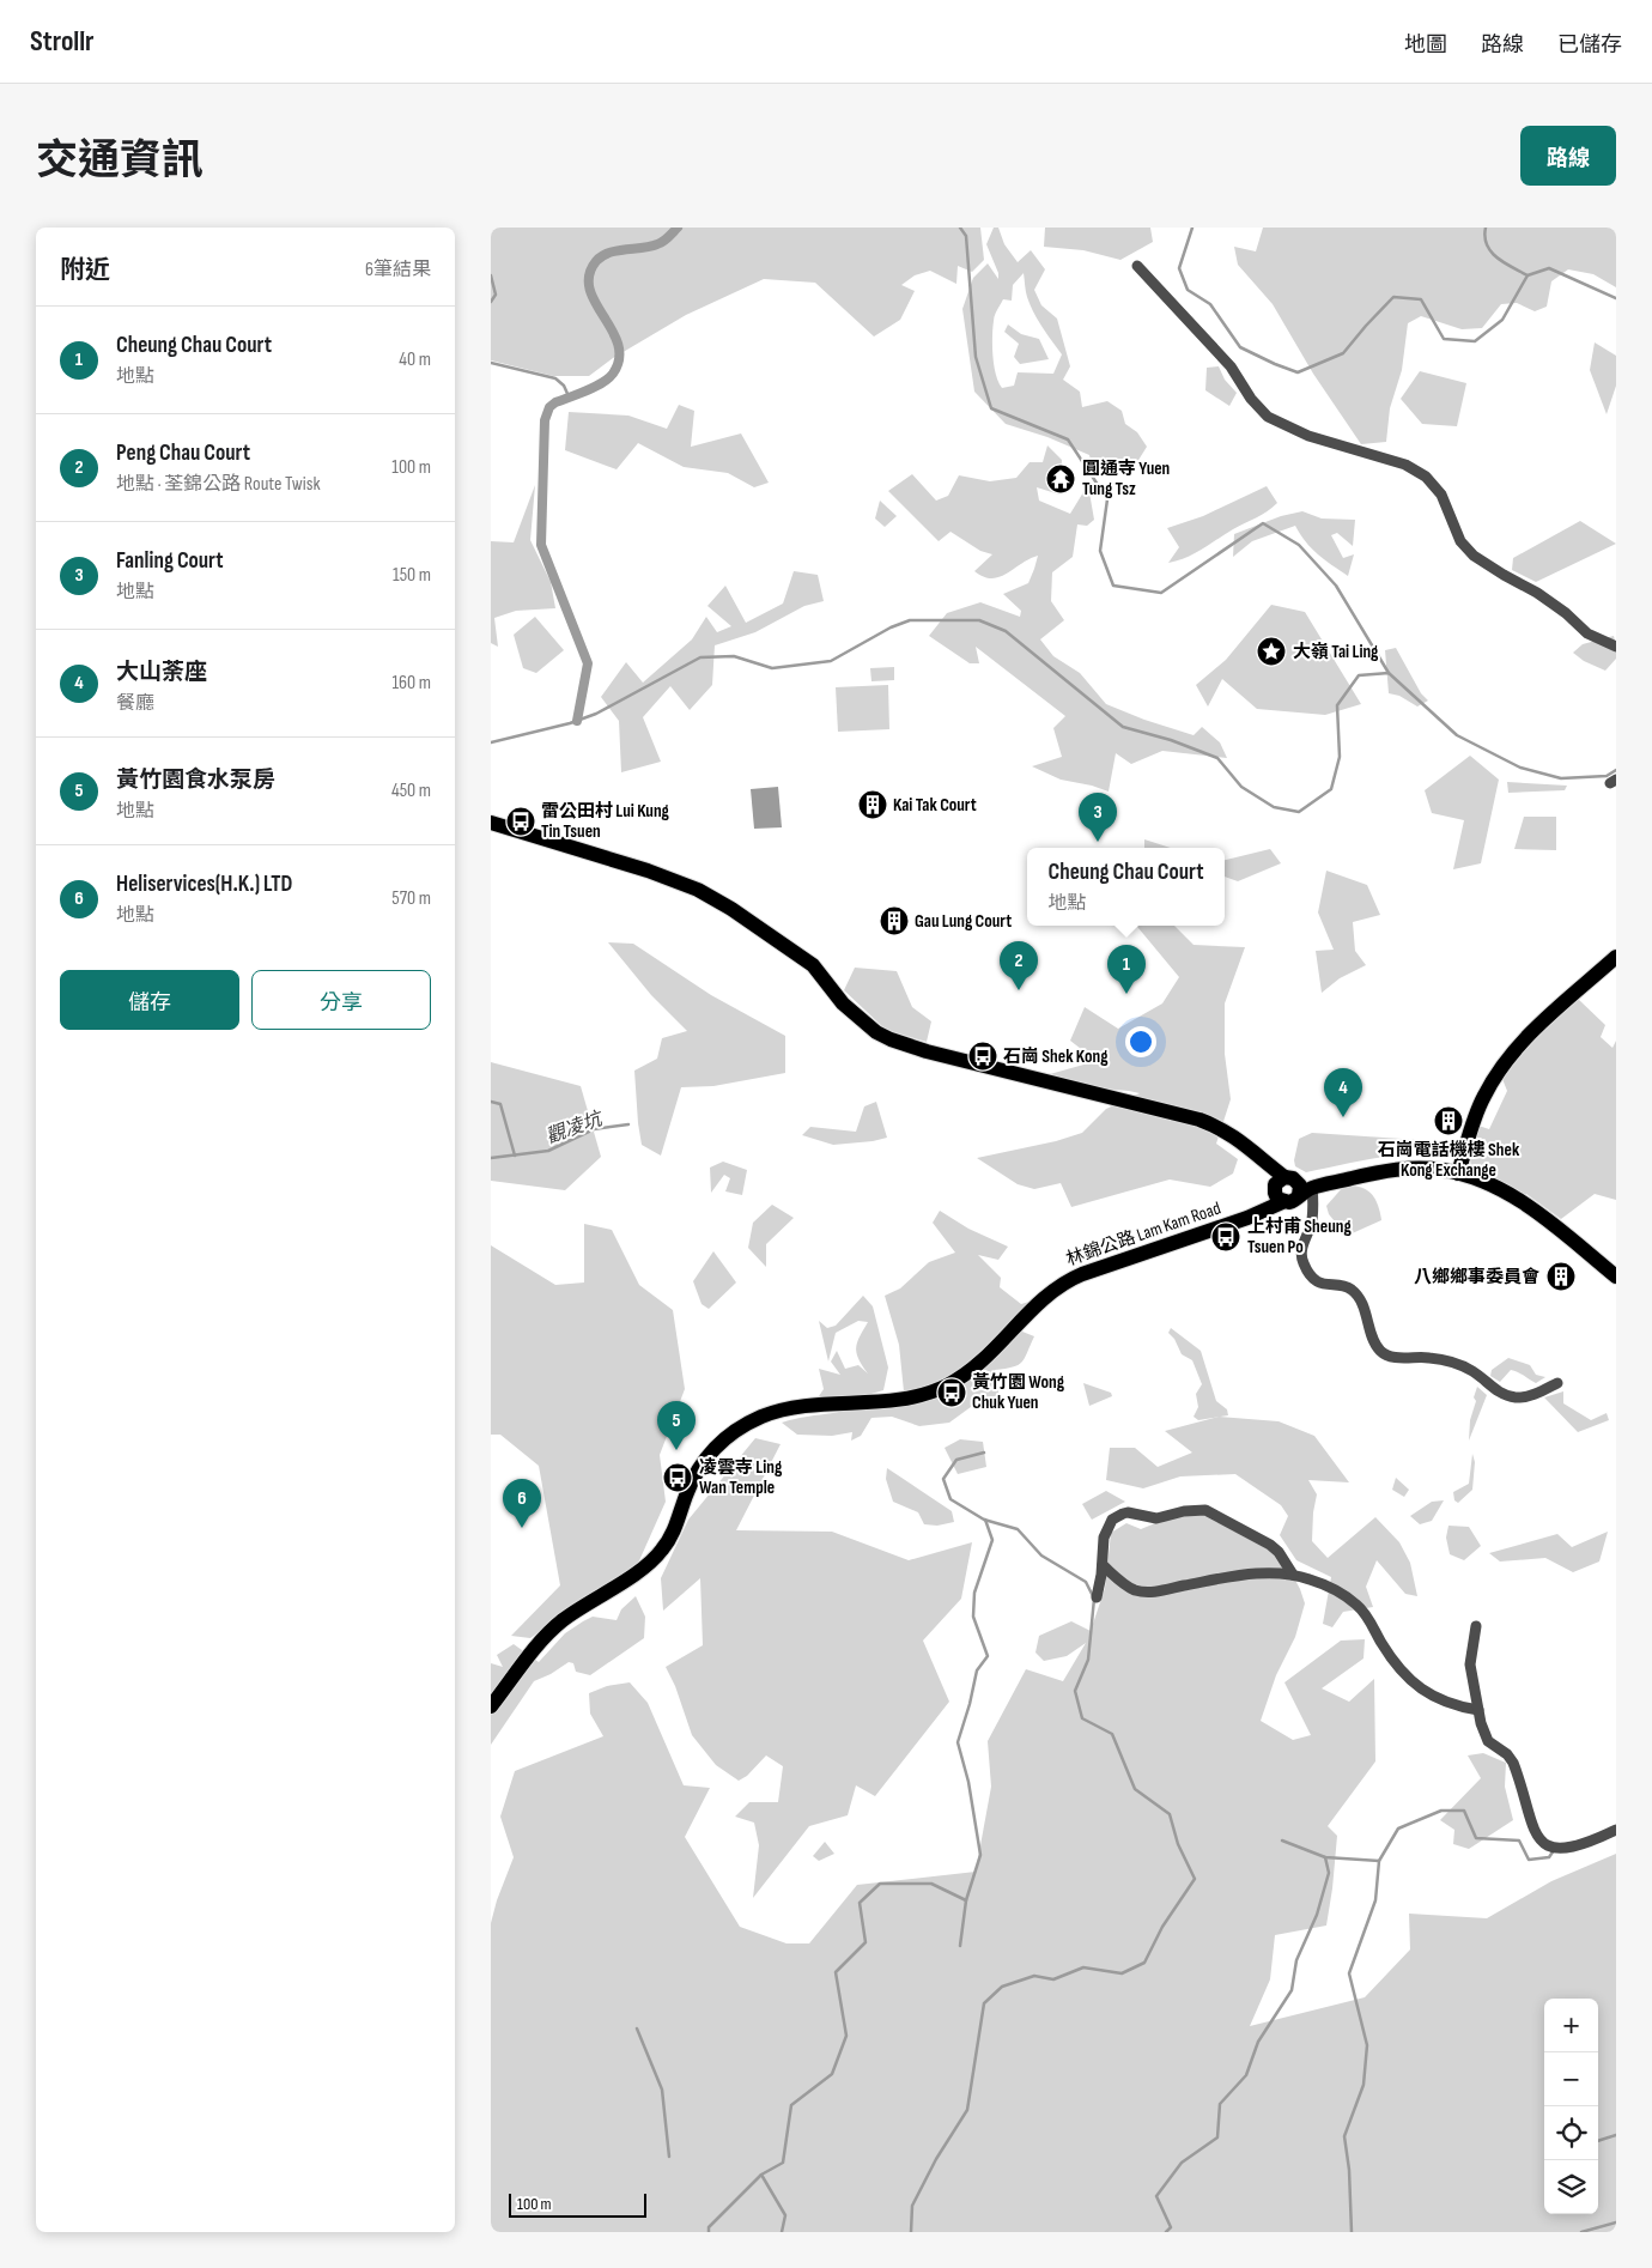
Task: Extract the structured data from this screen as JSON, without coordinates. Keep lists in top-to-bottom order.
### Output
{
  "streets": {
    "main road": ["林錦公路 Lam Kam Road"]
  },
  "water": ["觀凌坑"],
  "places": {
    "temple": ["圓通寺 Yuen Tung Tsz"],
    "place": ["大嶺 Tai Ling"],
    "building": [
      "Kai Tak Court",
      "Gau Lung Court",
      "石崗電話機樓 Shek Kong Exchange",
      "八鄉鄉事委員會"
    ],
    "bus stop": [
      "雷公田村 Lui Kung Tin Tsuen",
      "石崗 Shek Kong",
      "上村甫 Sheung Tsuen Po",
      "黃竹園 Wong Chuk Yuen",
      "凌雲寺 Ling Wan Temple"
    ]
  },
  "scale_bar": "100 m",
  "page": {
    "header": "Strollr",
    "nav": ["地圖", "路線", "已儲存"],
    "title": "交通資訊",
    "buttons": [
      "路線",
      ["儲存", "分享"]
    ],
    "heading": ["附近", "6筆結果"],
    "list": [
      {
        "mark": "1",
        "name": "Cheung Chau Court",
        "note": "地點",
        "value": "40 m"
      },
      {
        "mark": "2",
        "name": "Peng Chau Court",
        "note": "地點 · 荃錦公路 Route Twisk",
        "value": "100 m"
      },
      {
        "mark": "3",
        "name": "Fanling Court",
        "note": "地點",
        "value": "150 m"
      },
      {
        "mark": "4",
        "name": "大山荼座",
        "note": "餐廳",
        "value": "160 m"
      },
      {
        "mark": "5",
        "name": "黃竹園食水泵房",
        "note": "地點",
        "value": "450 m"
      },
      {
        "mark": "6",
        "name": "Heliservices(H.K.) LTD",
        "note": "地點",
        "value": "570 m"
      }
    ],
    "pins": [
      "3",
      "2",
      "1",
      "4",
      "5",
      "6"
    ],
    "popup": ["Cheung Chau Court", "地點"],
    "map_buttons": ["+", "−"],
    "scale": "100 m"
  }
}
